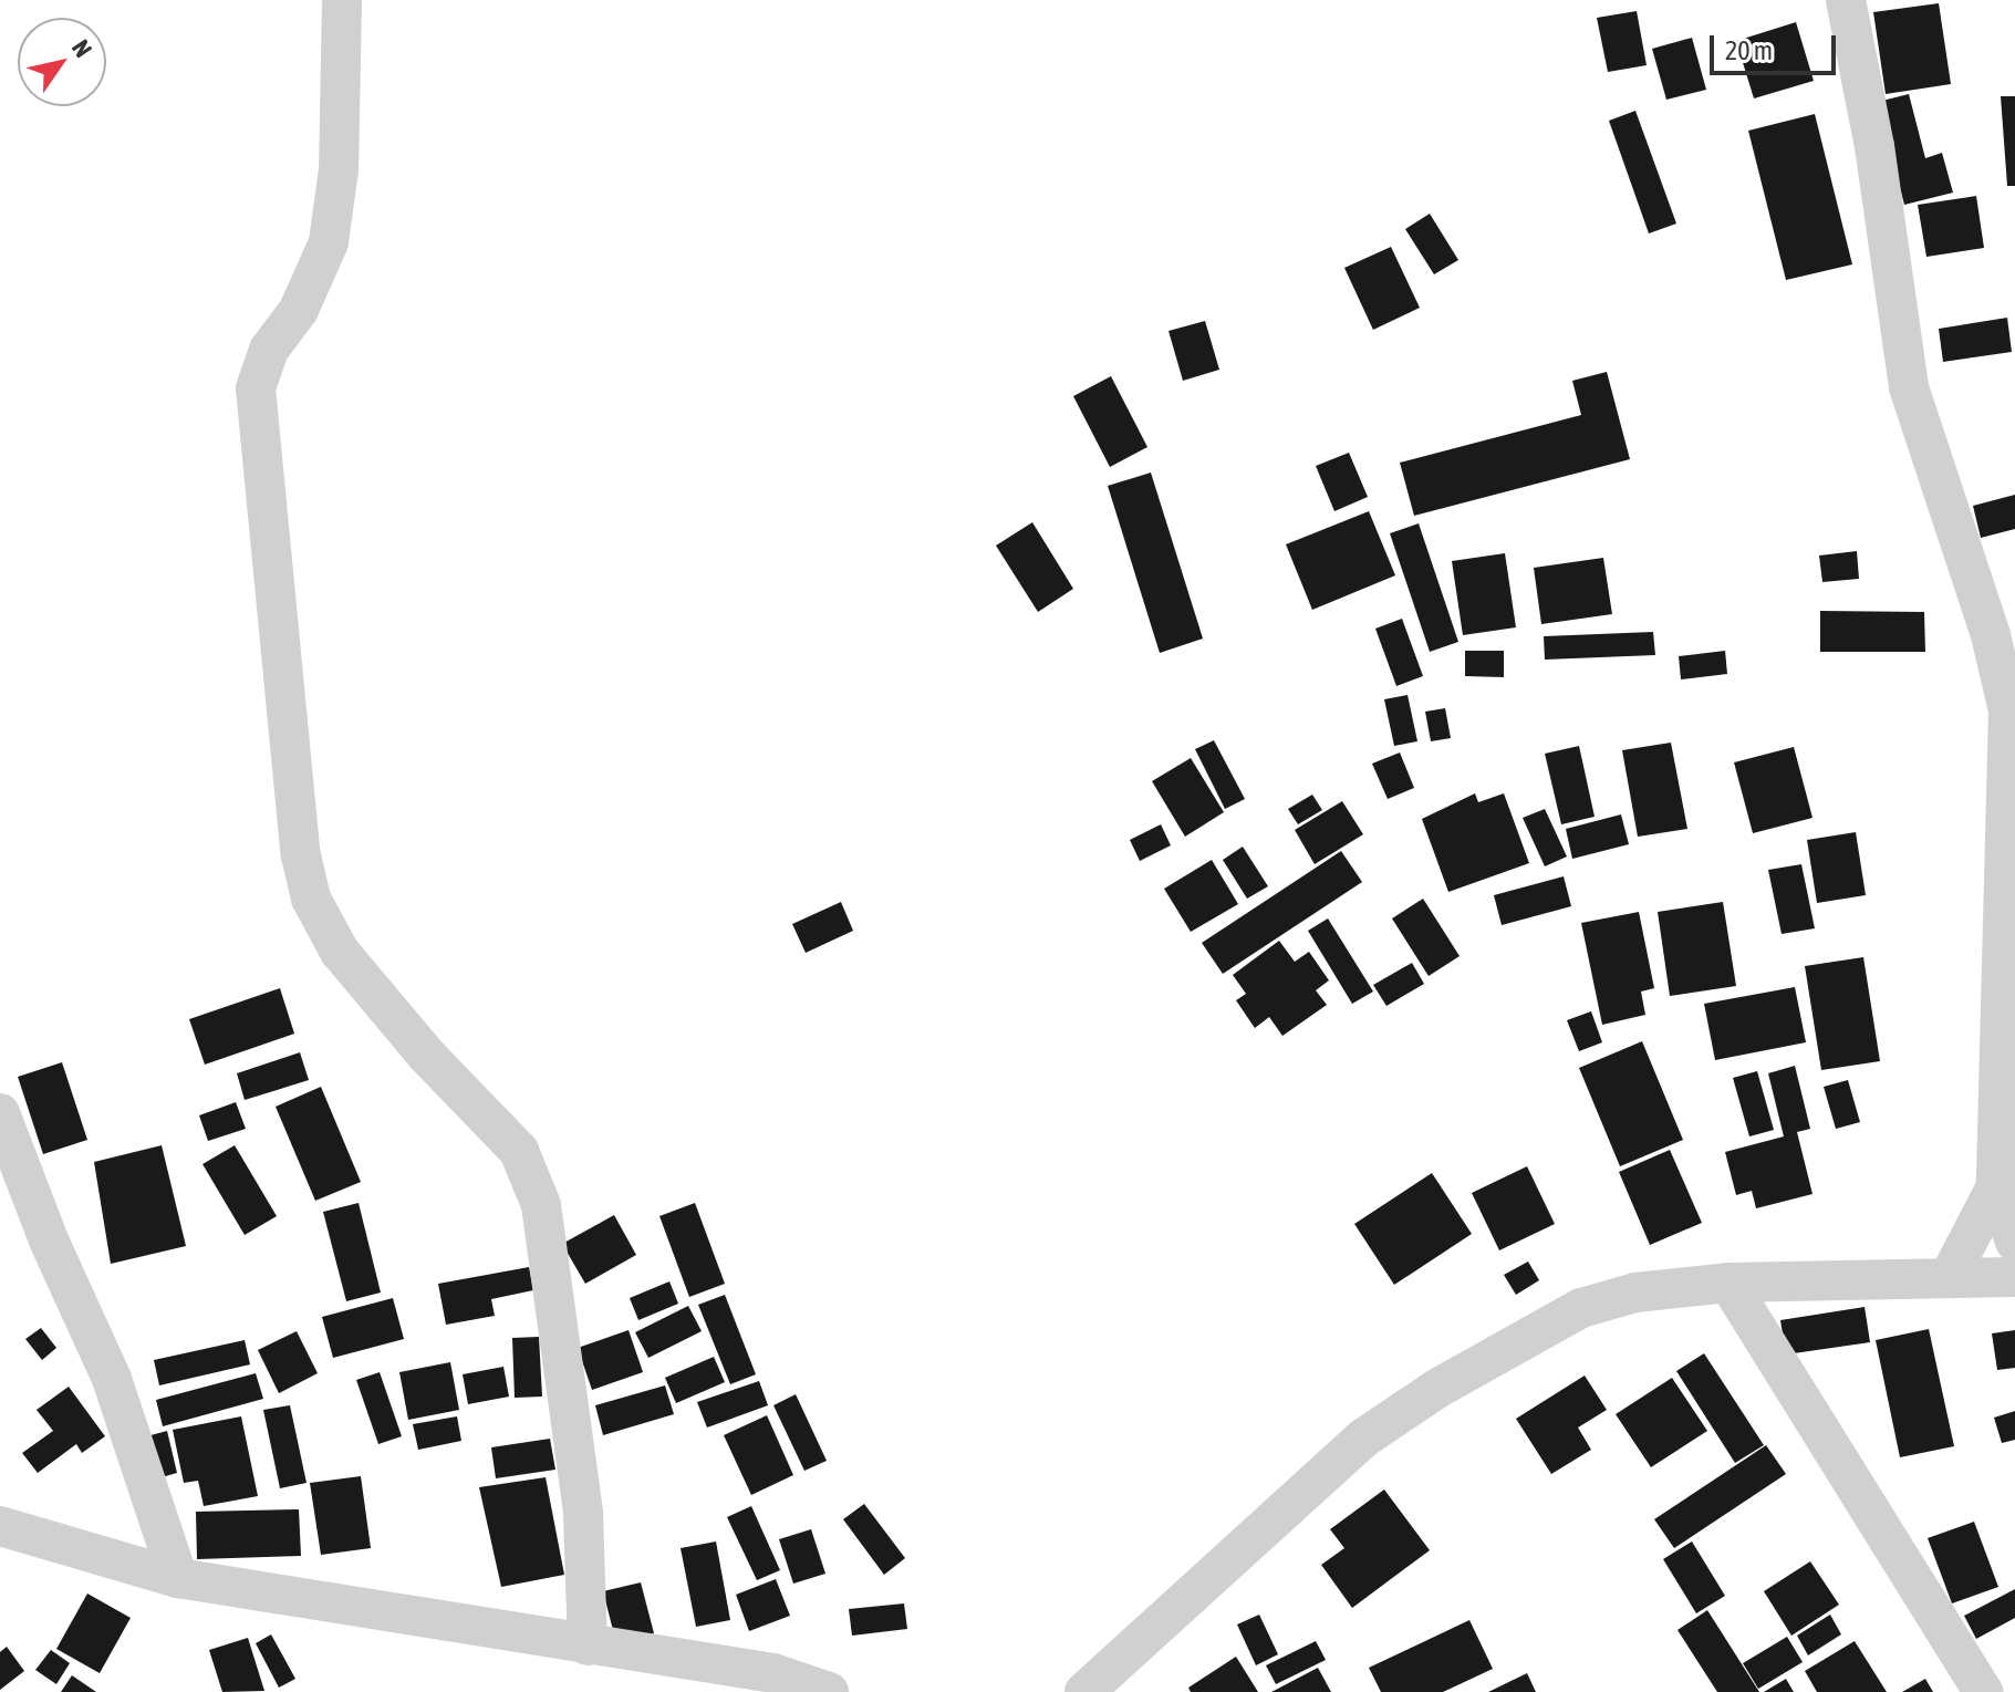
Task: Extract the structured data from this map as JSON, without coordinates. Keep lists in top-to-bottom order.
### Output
{
  "scale_bar": "20 m",
  "north": "top right"
}
